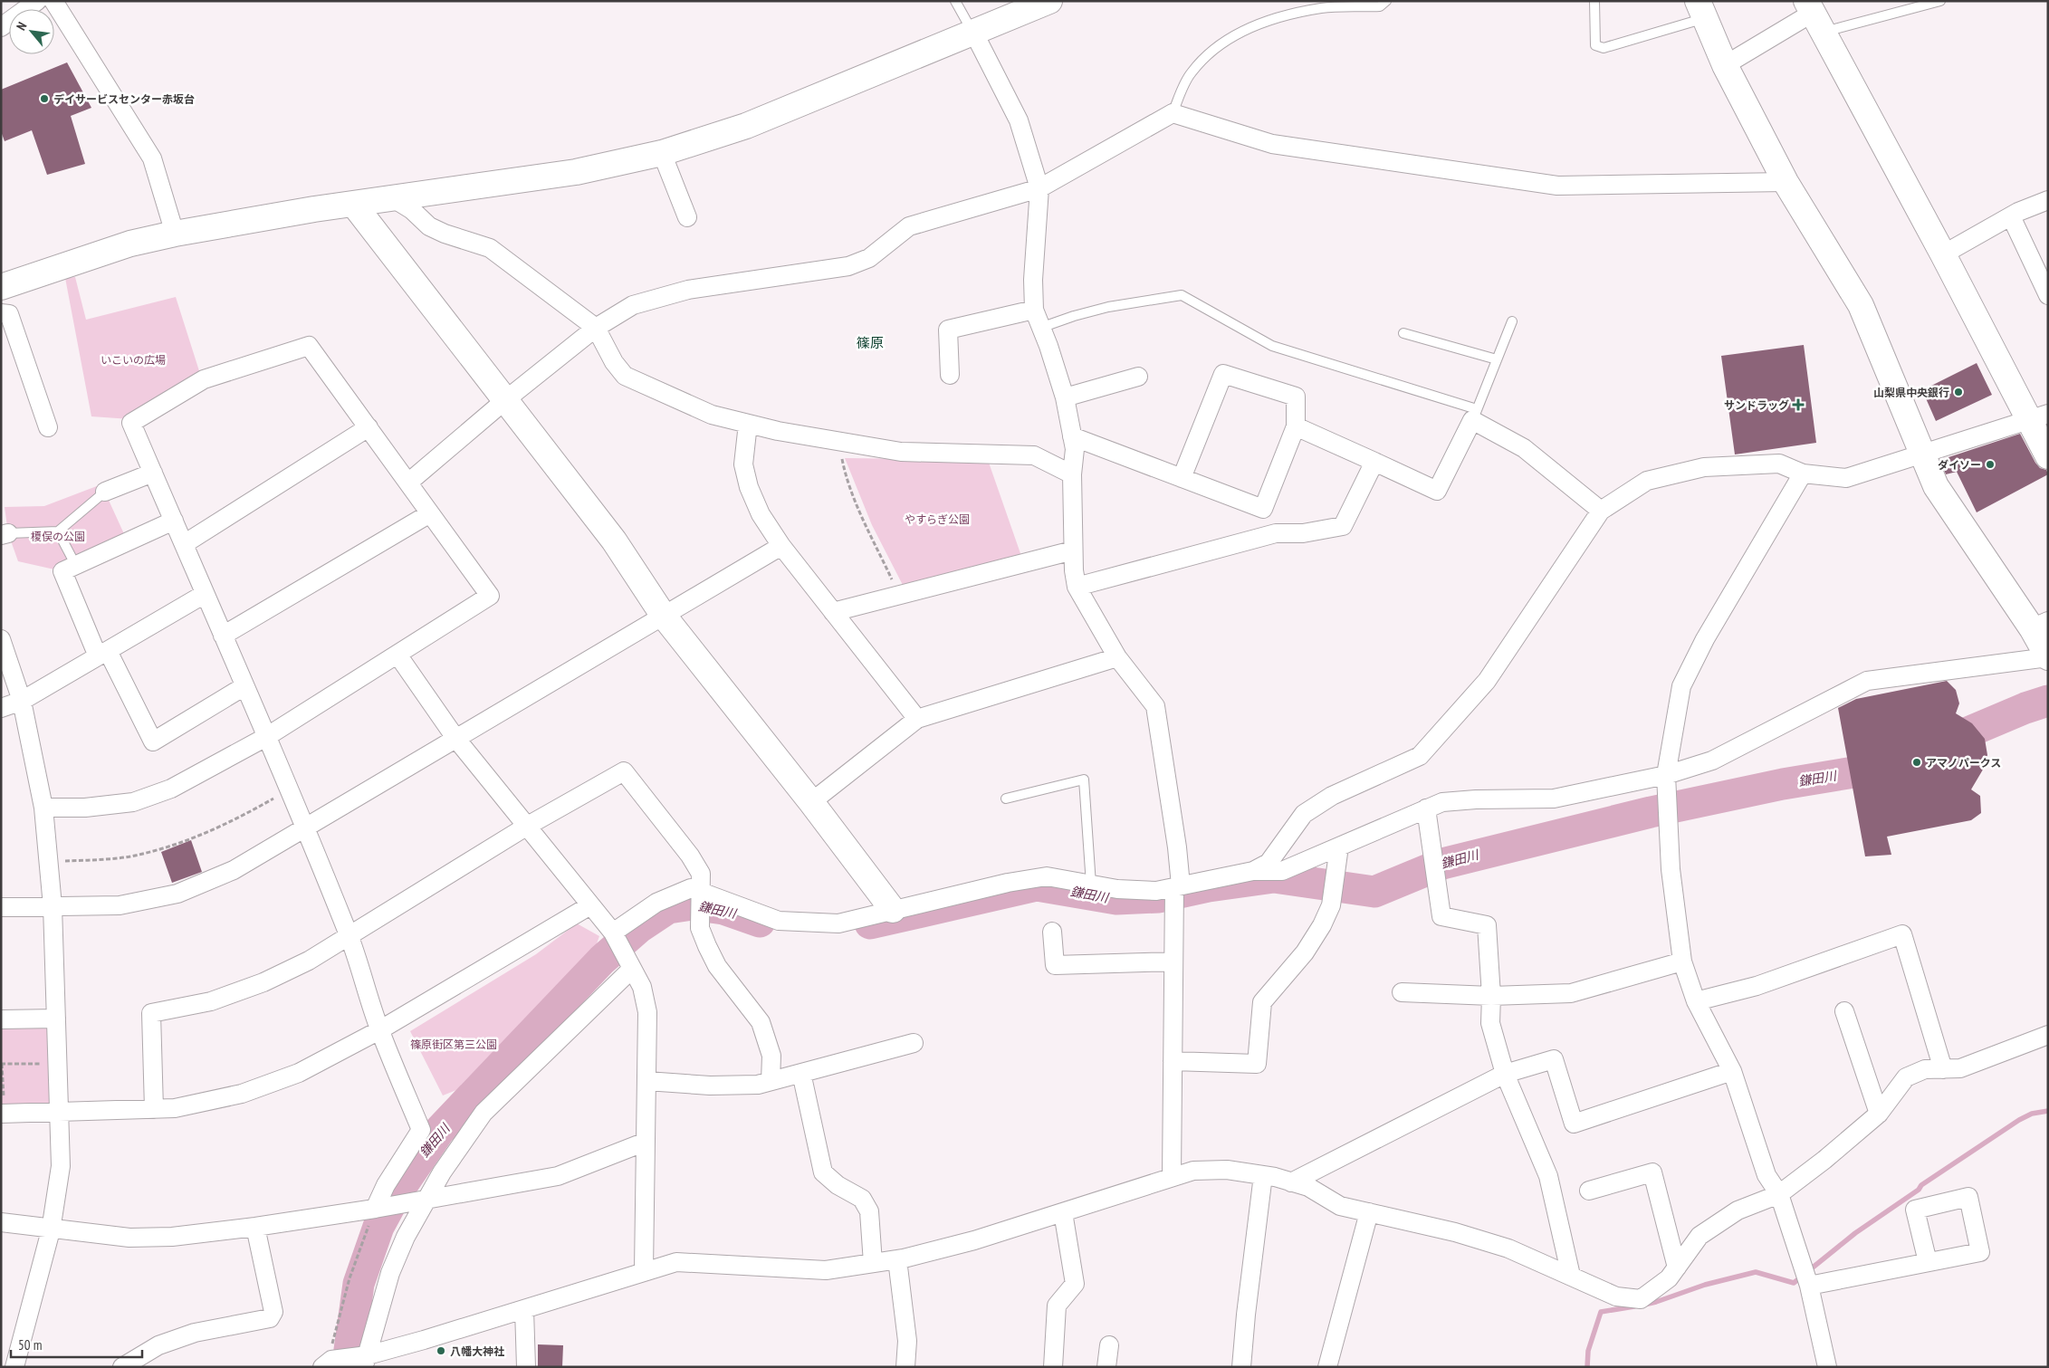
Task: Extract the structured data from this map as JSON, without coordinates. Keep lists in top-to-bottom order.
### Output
{
  "districts": ["篠原"],
  "water": ["鎌田川"],
  "parks": [
    "いこいの広場",
    "やすらぎ公園",
    "榎俣の公園",
    "篠原街区第三公園"
  ],
  "places": {
    "other": [
      "デイサービスセンター赤坂台",
      "山梨県中央銀行",
      "ダイソー",
      "アマノパークス",
      "八幡大神社"
    ],
    "health": ["サンドラッグ"]
  },
  "scale_bar": "50 m",
  "north": "top left"
}
